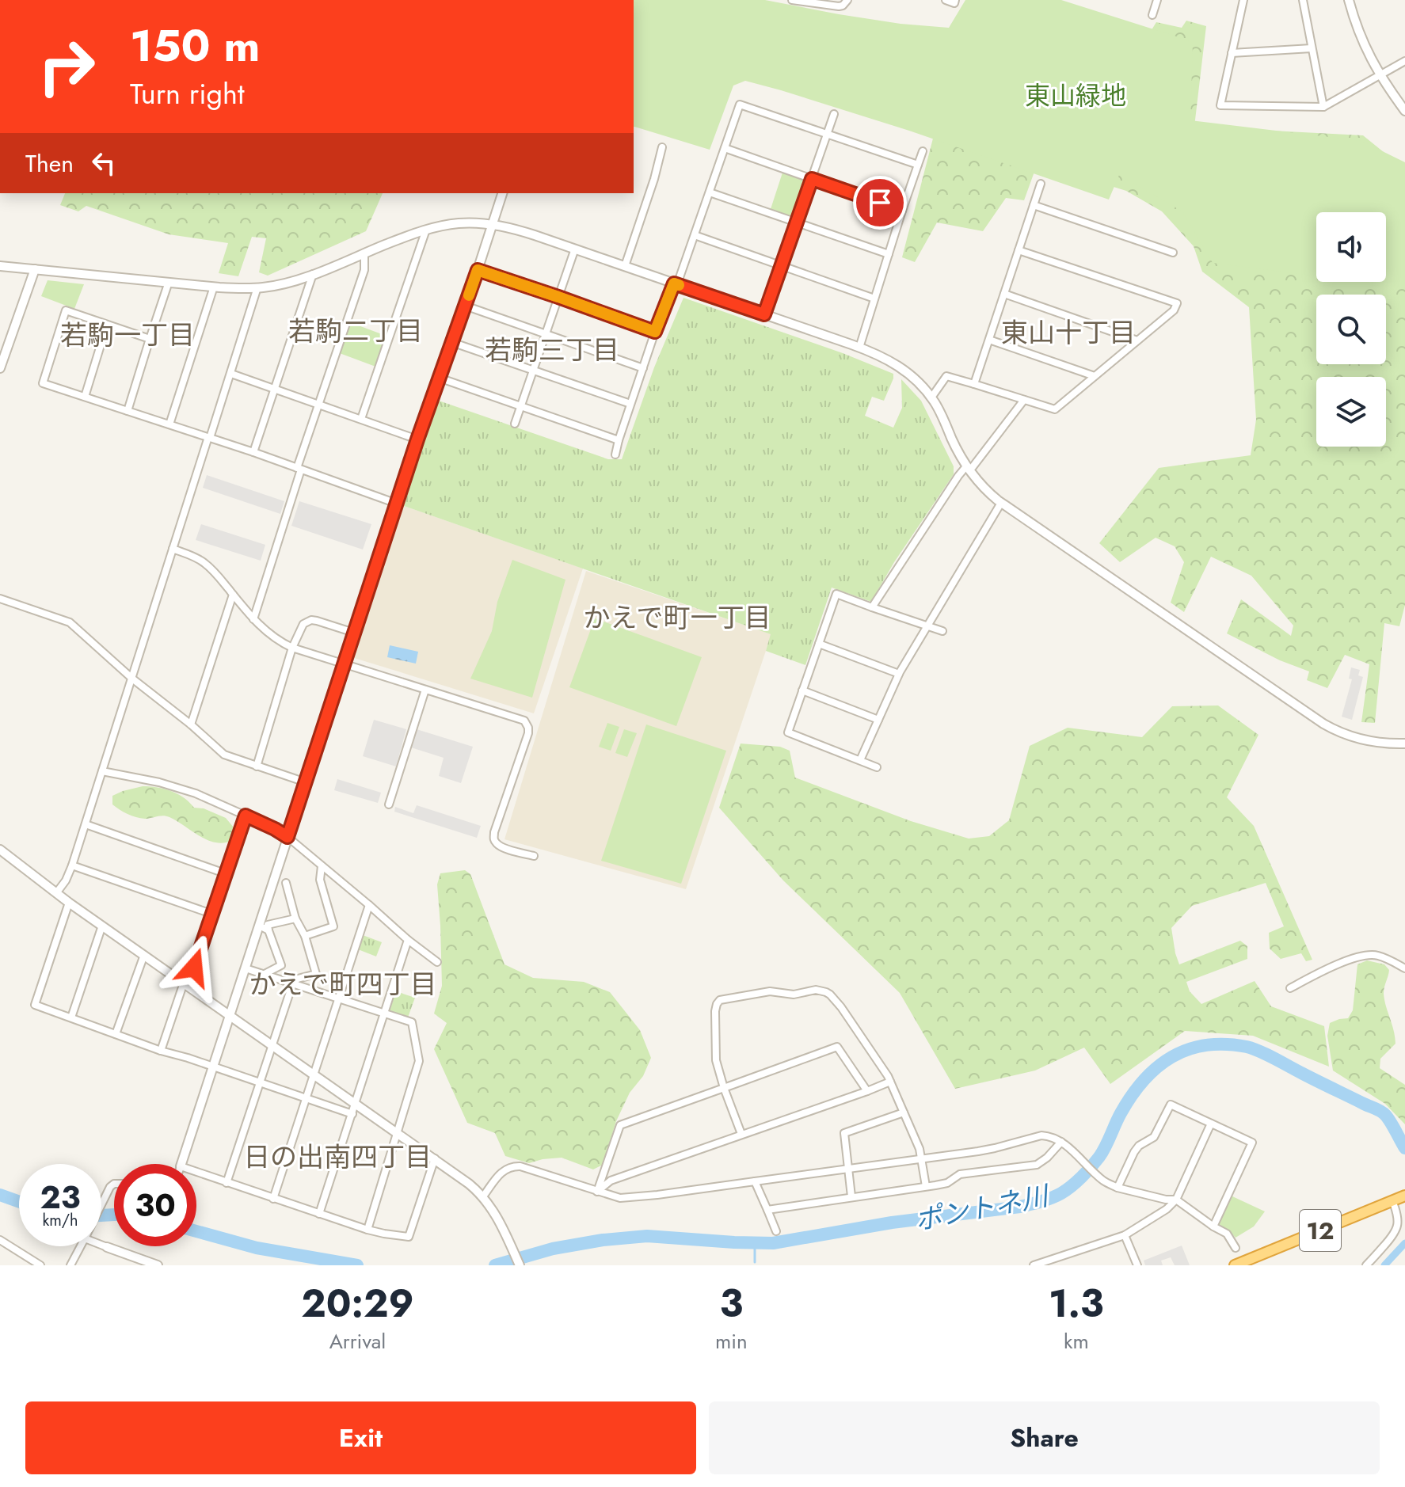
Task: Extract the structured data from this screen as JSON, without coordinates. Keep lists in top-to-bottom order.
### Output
{
  "streets": {
    "highway": ["12"]
  },
  "districts": [
    "若駒二丁目",
    "東山十丁目",
    "若駒一丁目",
    "若駒三丁目",
    "かえで町一丁目",
    "かえで町四丁目",
    "日の出南四丁目"
  ],
  "water": ["ポントネ川"],
  "parks": ["東山緑地"],
  "page": {
    "turn": ["150 m", "Turn right"],
    "then": "Then",
    "speed": "23 km/h",
    "limit": "30",
    "eta": [
      "20:29",
      "Arrival",
      "3",
      "min",
      "1.3",
      "km"
    ],
    "buttons": ["Exit", "Share"]
  }
}
